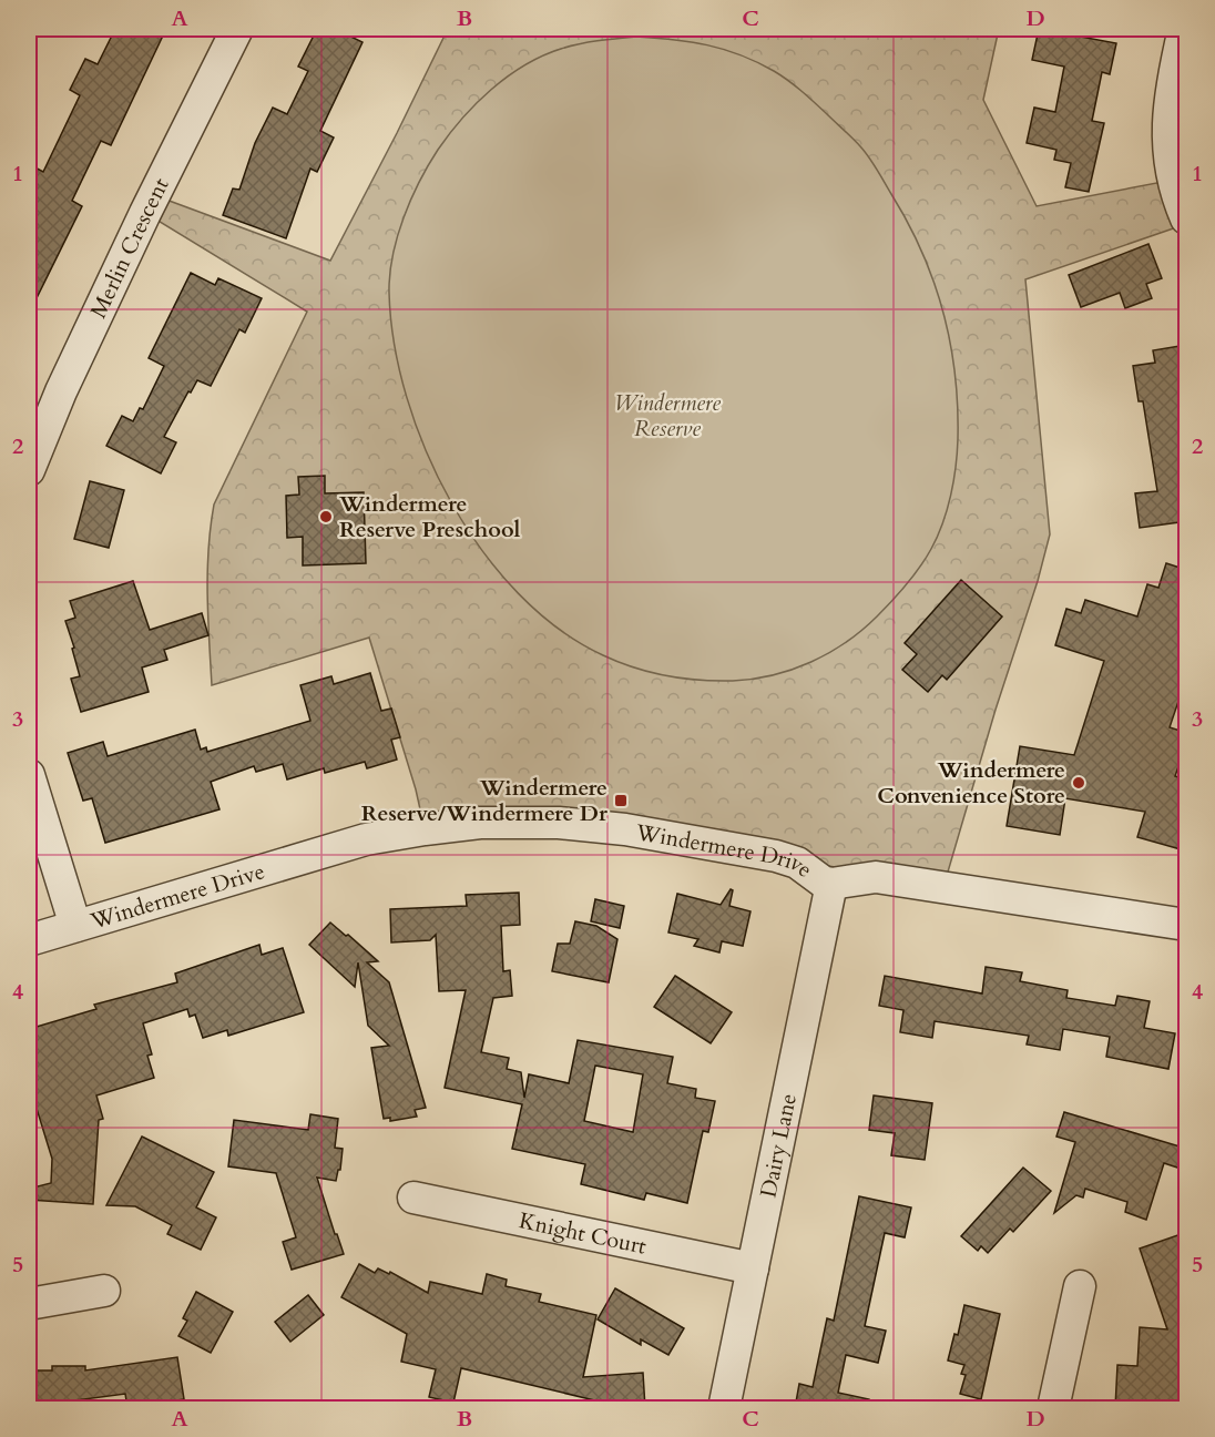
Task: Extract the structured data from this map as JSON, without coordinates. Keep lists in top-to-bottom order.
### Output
{
  "streets": {
    "street": [
      "Merlin Crescent",
      "Windermere Drive",
      "Dairy Lane",
      "Knight Court"
    ]
  },
  "crossings": [
    ["Windermere Drive", "Dairy Lane"],
    ["Dairy Lane", "Knight Court"]
  ],
  "parks": ["Windermere Reserve"],
  "places": {
    "other": ["Windermere Reserve Preschool", "Windermere Convenience Store"],
    "transit": ["Windermere Reserve/Windermere Dr"]
  },
  "grid": {
    "columns": [
      "A",
      "B",
      "C",
      "D"
    ],
    "rows": [
      "1",
      "2",
      "3",
      "4",
      "5"
    ]
  }
}
